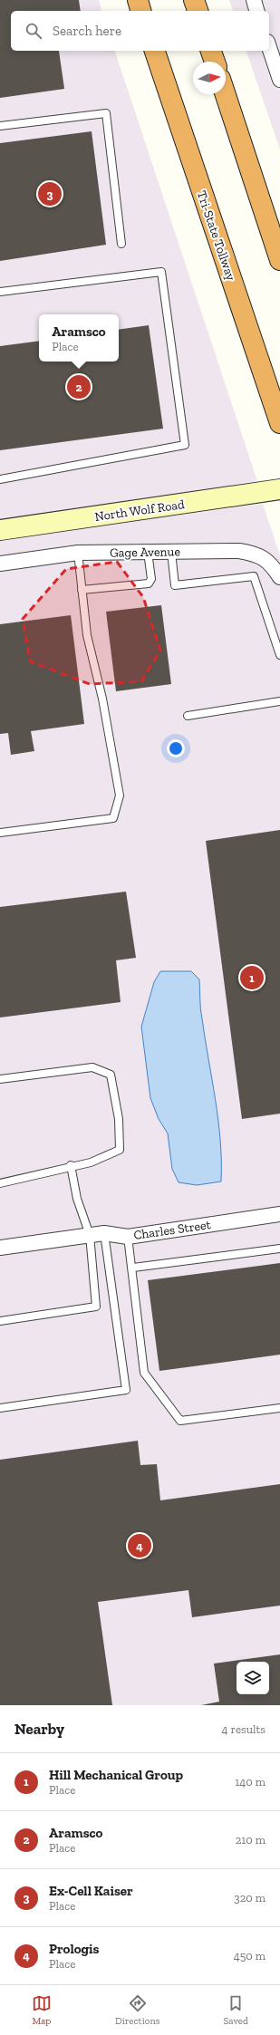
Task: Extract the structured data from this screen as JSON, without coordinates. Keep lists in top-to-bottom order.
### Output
{
  "streets": {
    "highway": ["Tri-State Tollway"],
    "main road": ["North Wolf Road"],
    "street": ["Gage Avenue", "Charles Street"]
  },
  "north": "right",
  "page": {
    "search": "Search here",
    "pins": [
      "3",
      "2",
      "1",
      "4"
    ],
    "popup": ["Aramsco", "Place"],
    "heading": ["Nearby", "4 results"],
    "list": [
      {
        "mark": "1",
        "name": "Hill Mechanical Group",
        "note": "Place",
        "value": "140 m"
      },
      {
        "mark": "2",
        "name": "Aramsco",
        "note": "Place",
        "value": "210 m"
      },
      {
        "mark": "3",
        "name": "Ex-Cell Kaiser",
        "note": "Place",
        "value": "320 m"
      },
      {
        "mark": "4",
        "name": "Prologis",
        "note": "Place",
        "value": "450 m"
      }
    ],
    "nav": ["Map", "Directions", "Saved"]
  }
}
